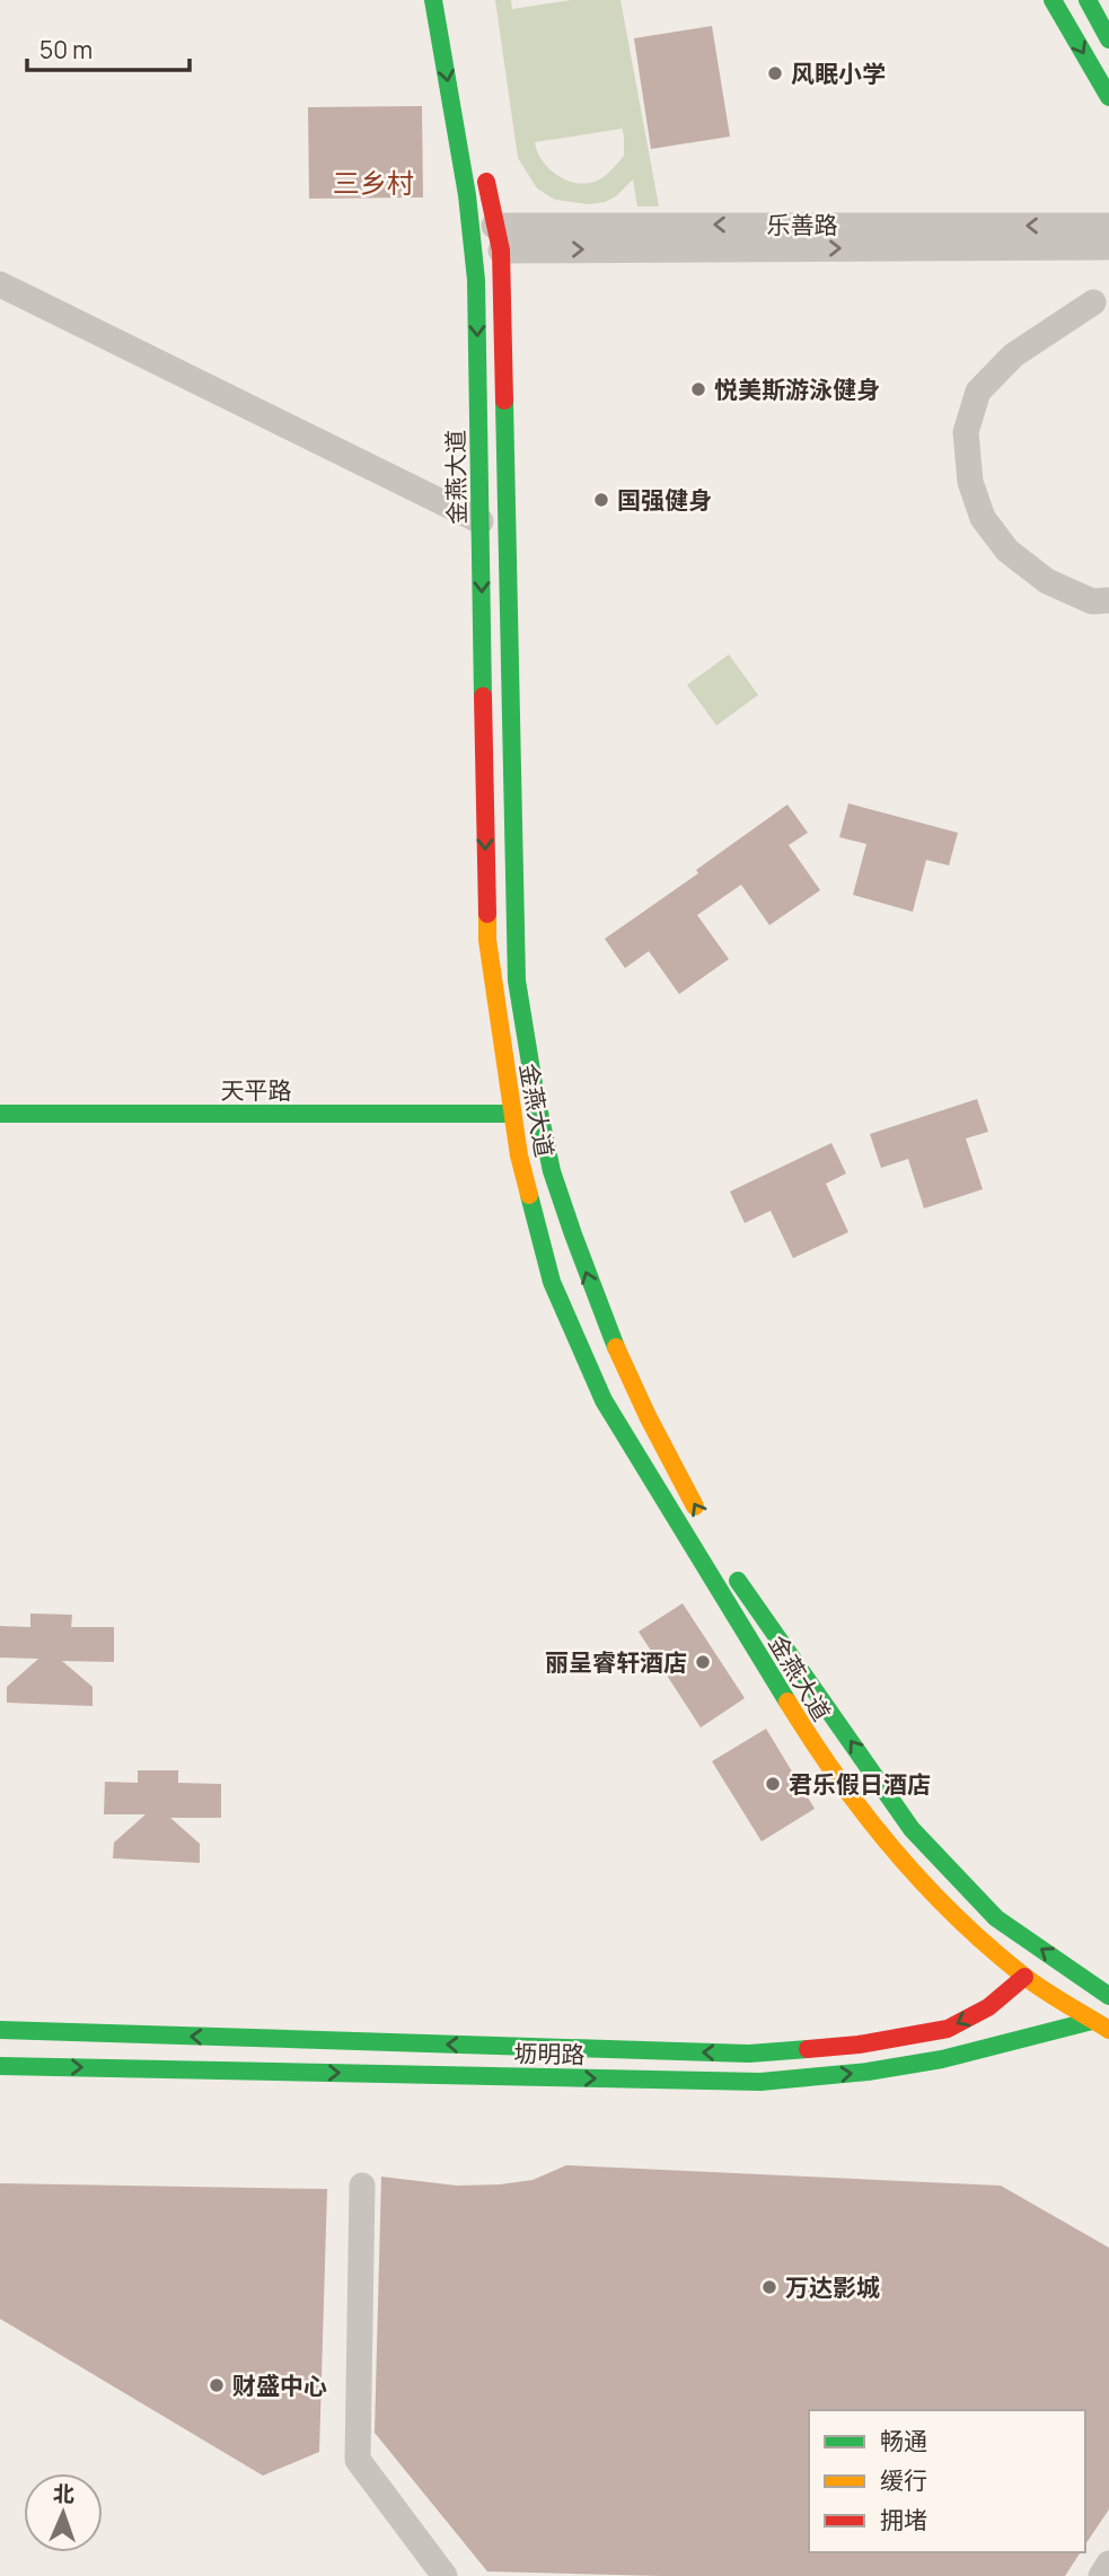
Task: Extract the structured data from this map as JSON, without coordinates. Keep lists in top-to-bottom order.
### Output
{
  "streets": {
    "main road": ["金燕大道", "天平路", "坜明路"],
    "street": ["乐善路"]
  },
  "crossings": [
    ["乐善路", "金燕大道"],
    ["金燕大道", "天平路"],
    ["金燕大道", "坜明路"]
  ],
  "districts": ["三乡村"],
  "places": [
    "风眠小学",
    "悦美斯游泳健身",
    "国强健身",
    "丽呈睿轩酒店",
    "君乐假日酒店",
    "万达影城",
    "财盛中心"
  ],
  "legend": ["畅通", "缓行", "拥堵"],
  "scale_bar": "50 m",
  "north": "top"
}
